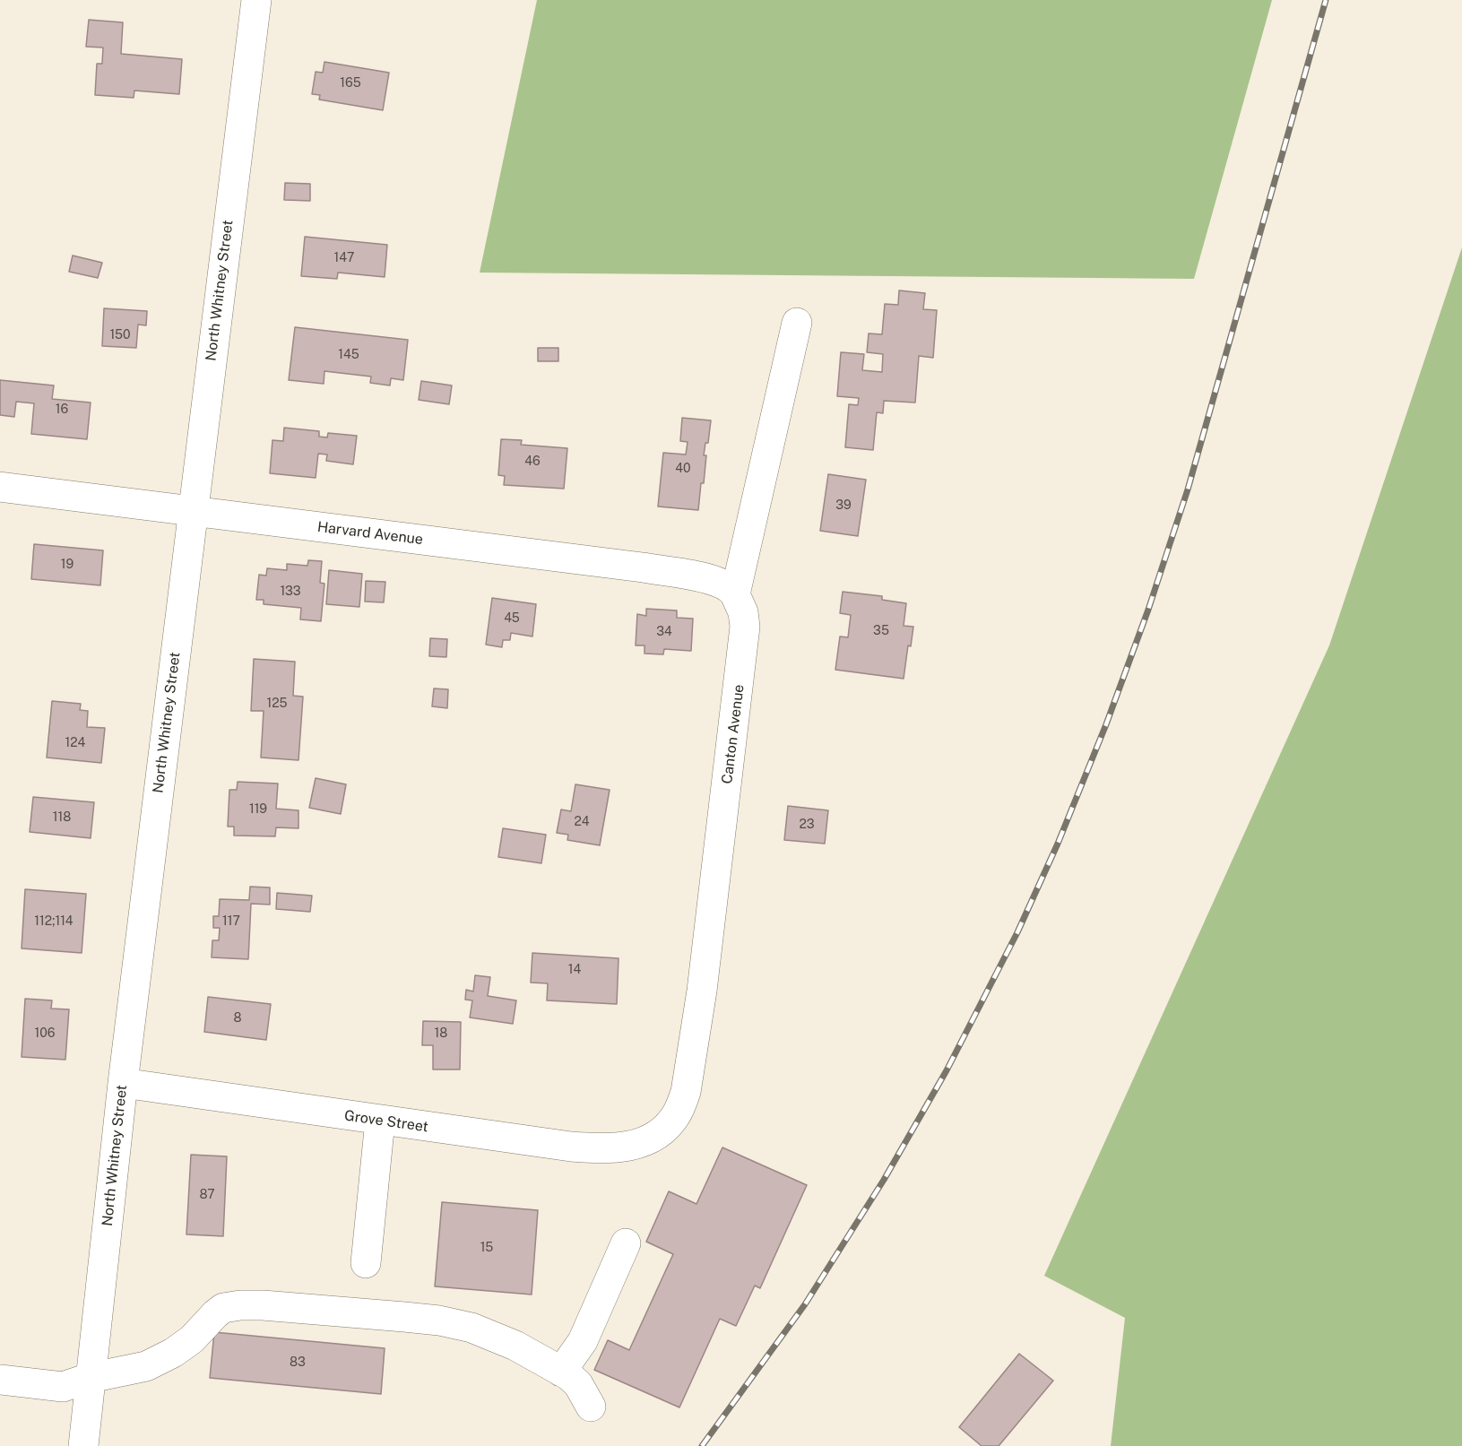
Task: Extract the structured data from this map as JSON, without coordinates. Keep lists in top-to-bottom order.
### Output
{
  "streets": {
    "street": [
      "North Whitney Street",
      "Harvard Avenue",
      "Canton Avenue",
      "Grove Street"
    ]
  },
  "crossings": [
    ["North Whitney Street", "Harvard Avenue"],
    ["North Whitney Street", "Grove Street"],
    ["Harvard Avenue", "Canton Avenue"],
    ["Canton Avenue", "Grove Street"]
  ],
  "house_numbers": [
    "165",
    "147",
    "150",
    "145",
    "16",
    "46",
    "40",
    "39",
    "19",
    "133",
    "45",
    "35",
    "34",
    "125",
    "124",
    "119",
    "118",
    "24",
    "23",
    "112;114",
    "117",
    "14",
    "8",
    "106",
    "18",
    "87",
    "15",
    "83"
  ]
}
